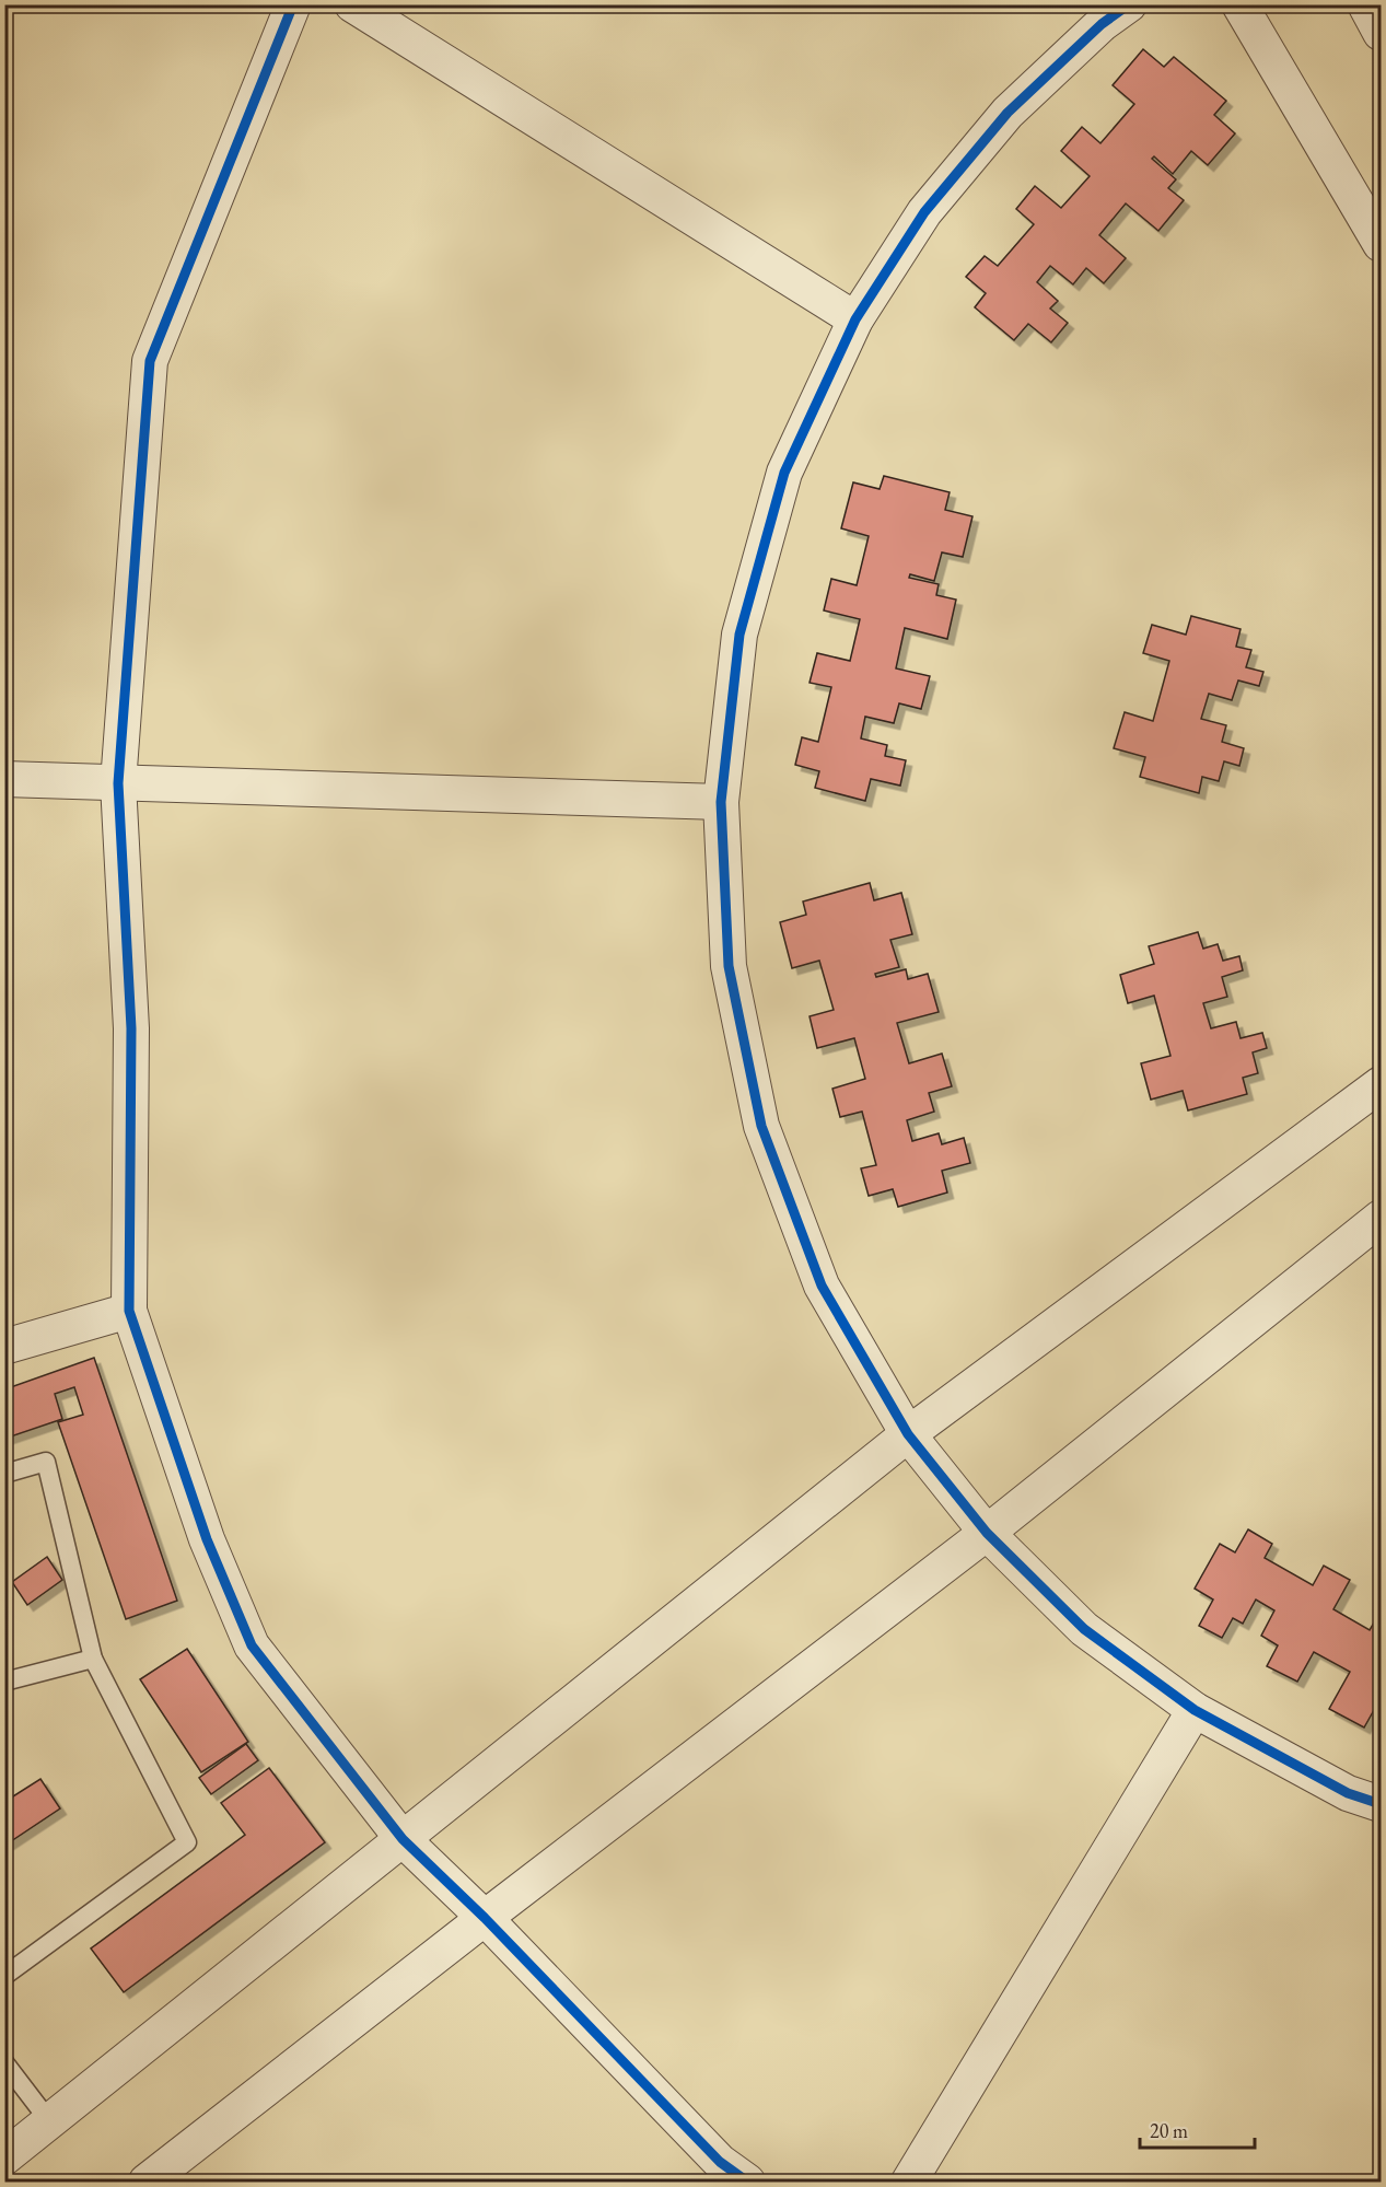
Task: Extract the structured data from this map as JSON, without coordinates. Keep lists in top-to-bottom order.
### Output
{
  "scale_bar": "20 m"
}
